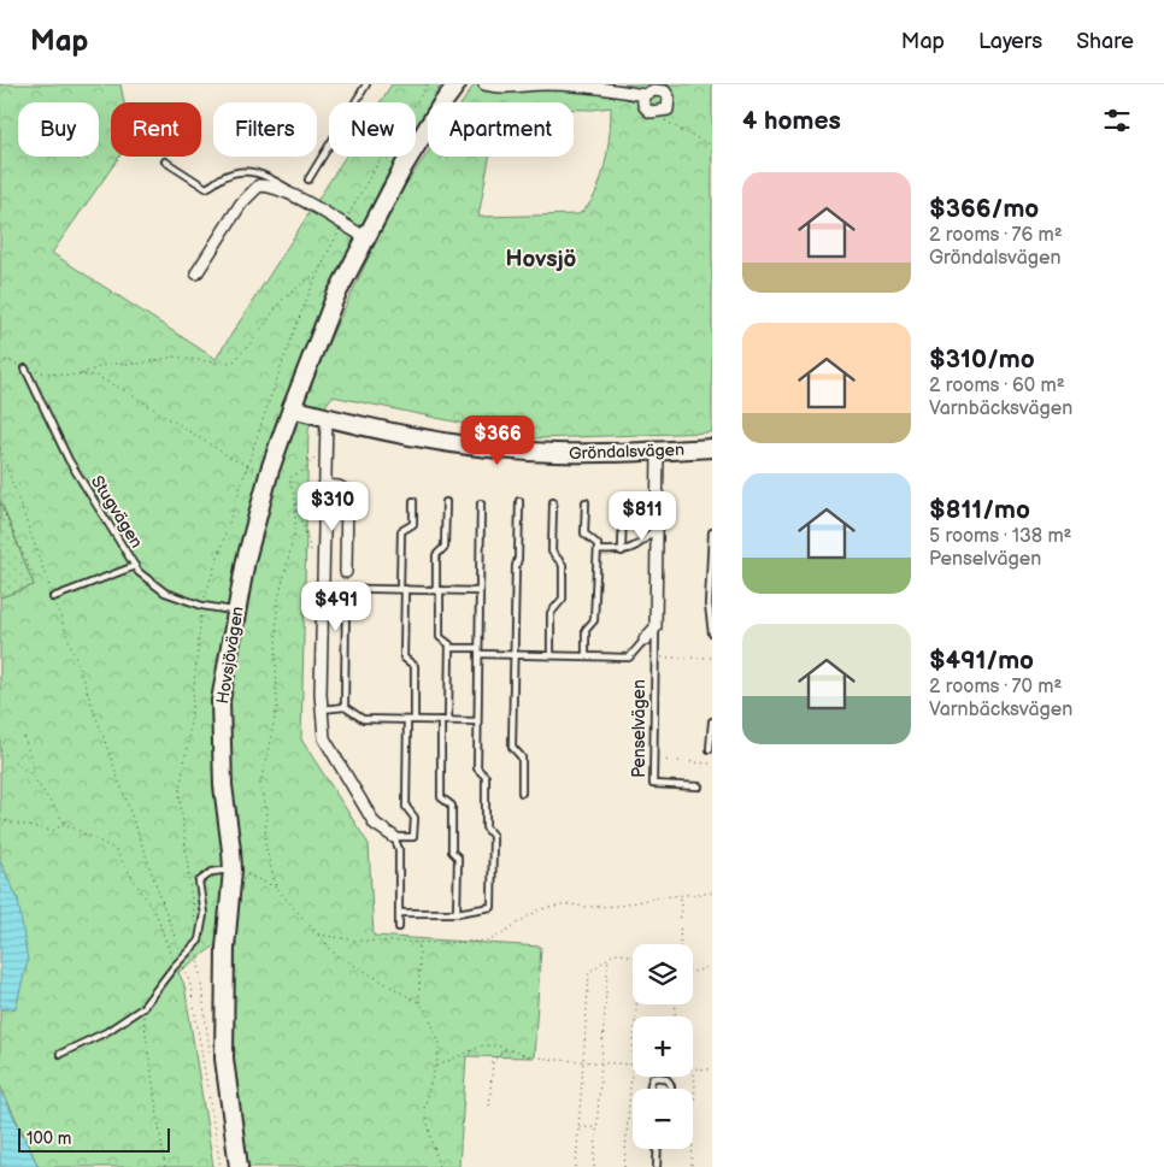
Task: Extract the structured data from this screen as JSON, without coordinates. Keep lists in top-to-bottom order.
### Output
{
  "streets": {
    "street": ["Gröndalsvägen", "Hovsjövägen", "Penselvägen"],
    "lane": ["Stugvägen"]
  },
  "crossings": [
    ["Gröndalsvägen", "Hovsjövägen"],
    ["Gröndalsvägen", "Penselvägen"],
    ["Stugvägen", "Hovsjövägen"]
  ],
  "districts": ["Hovsjö"],
  "scale_bar": "100 m",
  "page": {
    "header": "Map",
    "nav": ["Map", "Layers", "Share"],
    "heading": "4 homes",
    "chip": [
      "Buy",
      "Rent",
      "Filters",
      "New",
      "Apartment"
    ],
    "list": [
      {
        "name": "$366/mo",
        "note": "2 rooms · 76 m² · Gröndalsvägen"
      },
      {
        "name": "$310/mo",
        "note": "2 rooms · 60 m² · Varnbäcksvägen"
      },
      {
        "name": "$811/mo",
        "note": "5 rooms · 138 m² · Penselvägen"
      },
      {
        "name": "$491/mo",
        "note": "2 rooms · 70 m² · Varnbäcksvägen"
      }
    ],
    "price": [
      "$366",
      "$310",
      "$811",
      "$491"
    ],
    "map_buttons": ["+", "−"],
    "scale": "100 m"
  }
}
